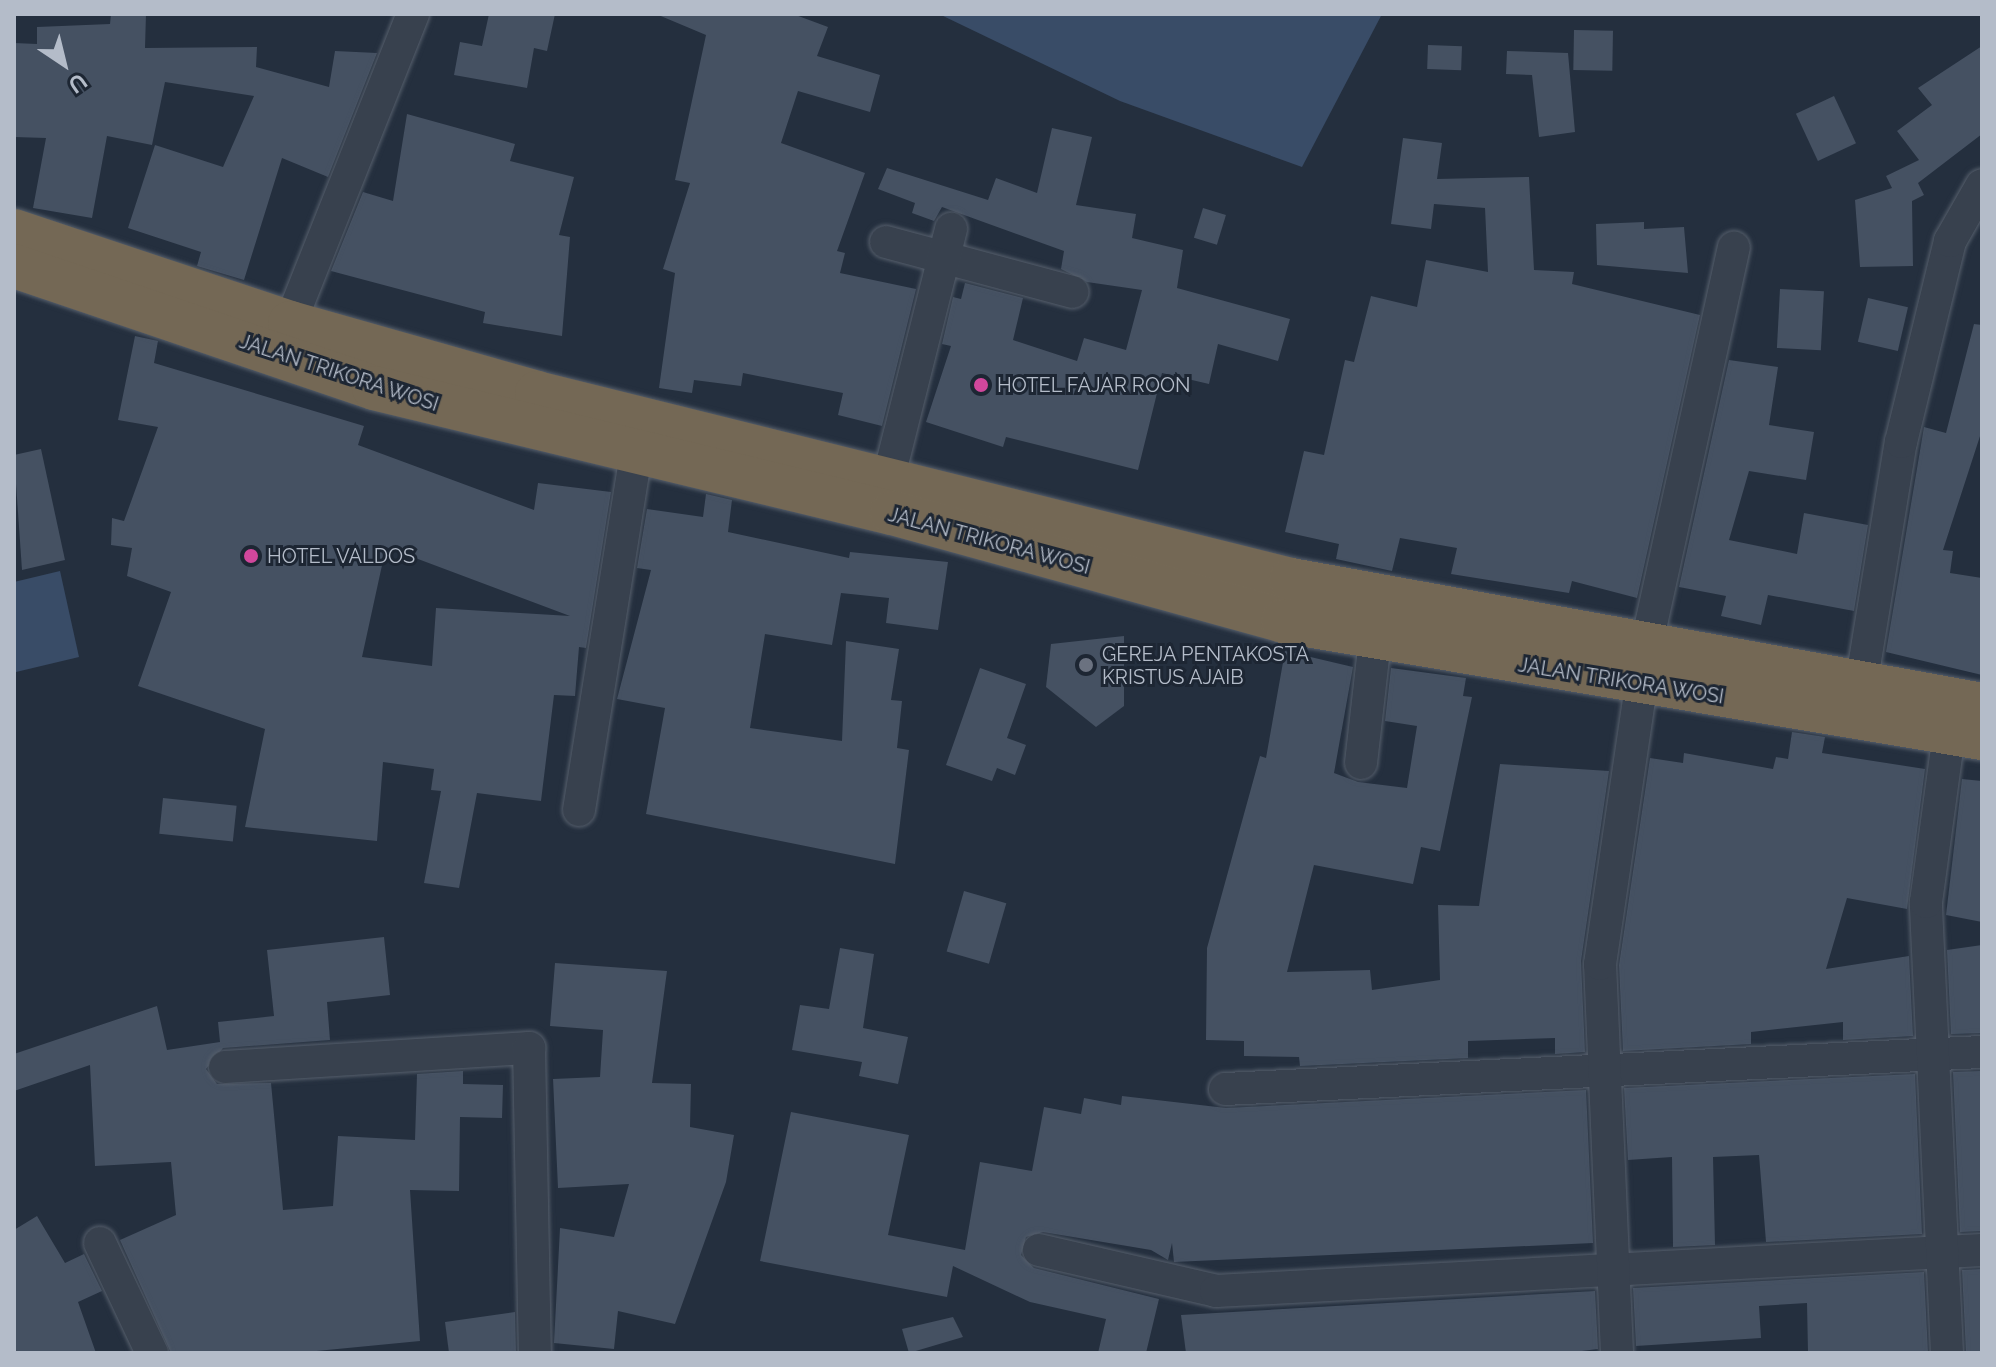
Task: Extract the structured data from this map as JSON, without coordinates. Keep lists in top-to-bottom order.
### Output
{
  "streets": {
    "highway": ["JALAN TRIKORA WOSI"]
  },
  "places": ["HOTEL FAJAR ROON", "HOTEL VALDOS", "GEREJA PENTAKOSTA KRISTUS AJAIB"],
  "north": "bottom right"
}
